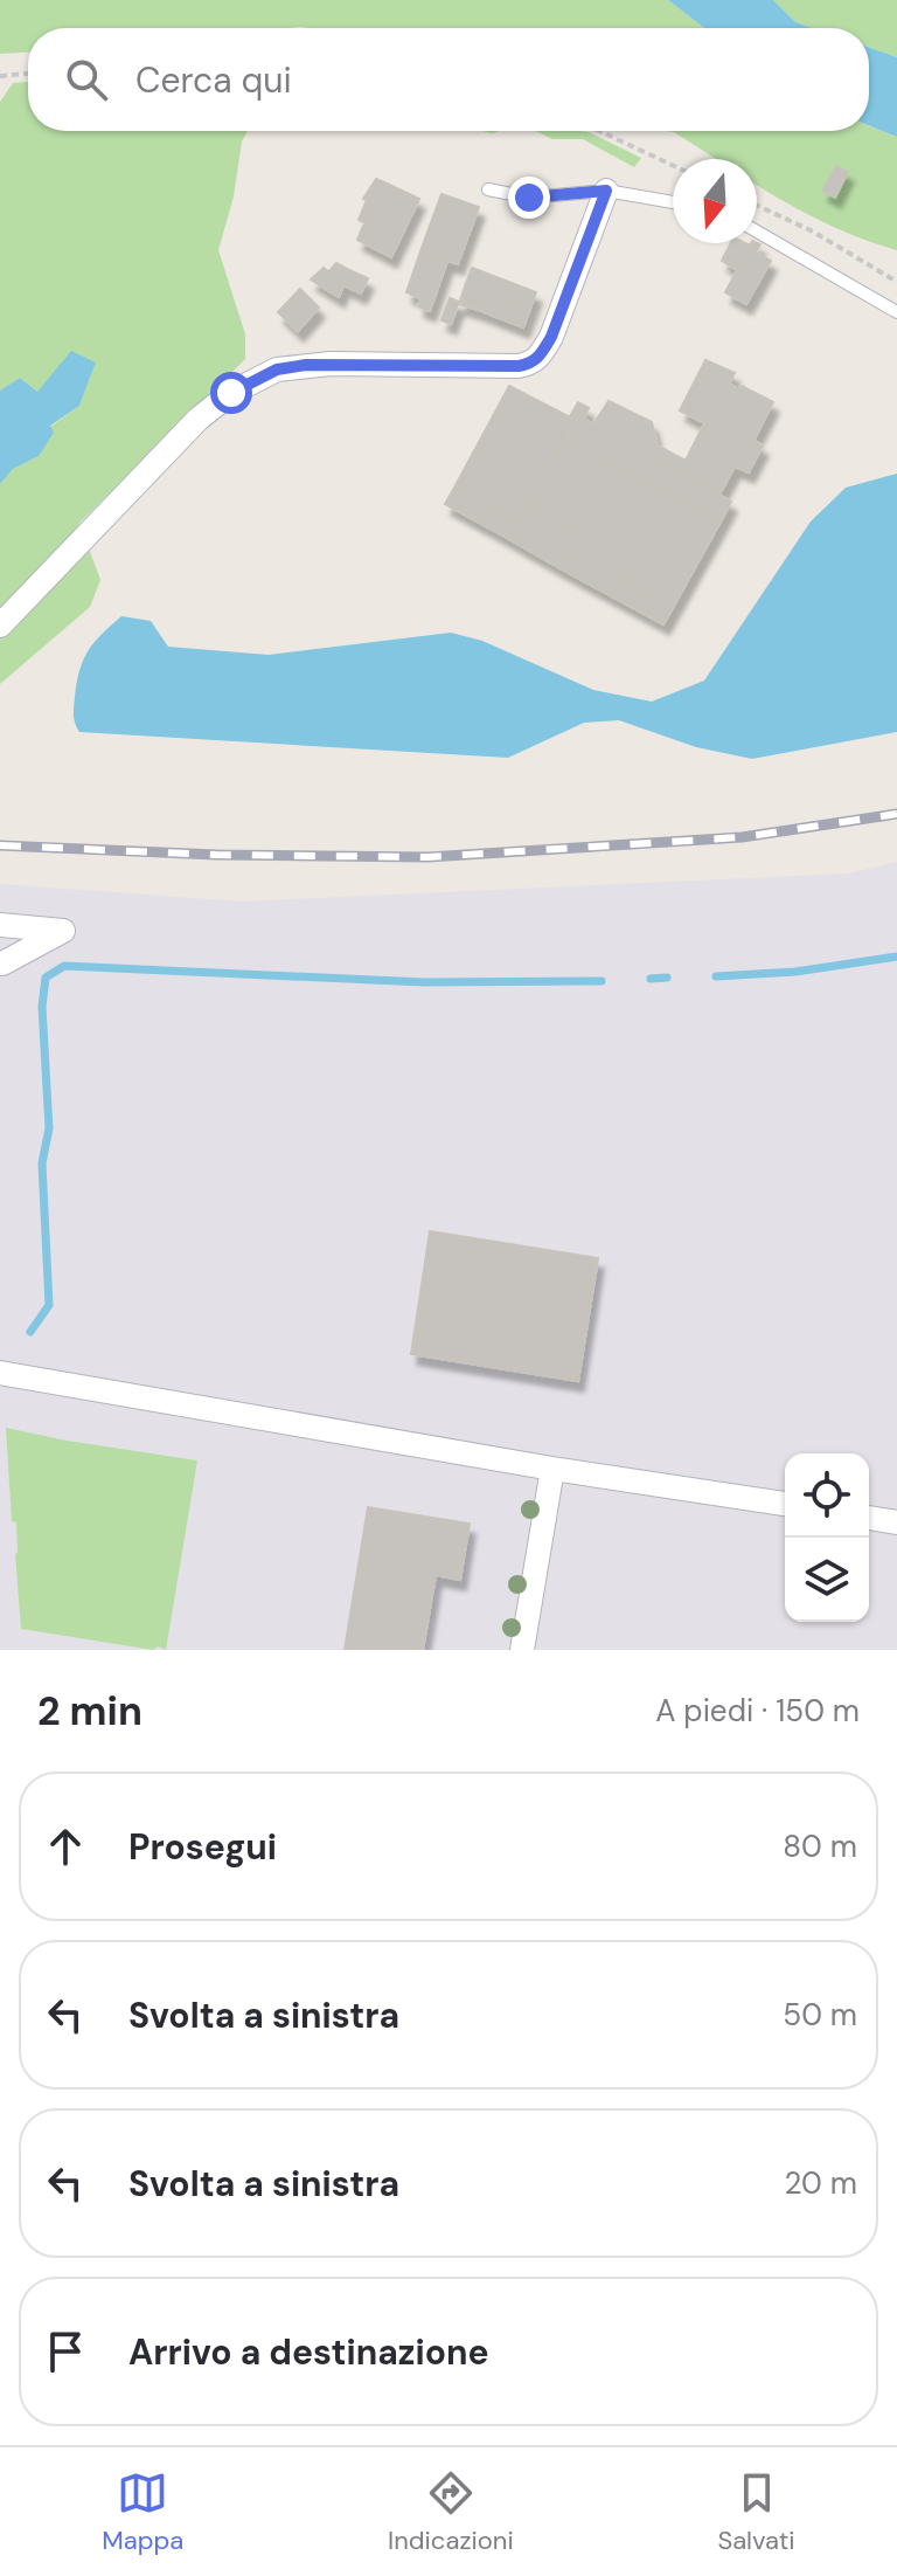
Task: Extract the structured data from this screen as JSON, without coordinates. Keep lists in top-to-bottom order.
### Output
{
  "north": "bottom",
  "page": {
    "search": "Cerca qui",
    "heading": ["2 min", "A piedi · 150 m"],
    "list": [
      ["Prosegui", "80 m"],
      ["Svolta a sinistra", "50 m"],
      ["Svolta a sinistra", "20 m"],
      "Arrivo a destinazione"
    ],
    "nav": ["Mappa", "Indicazioni", "Salvati"]
  }
}
